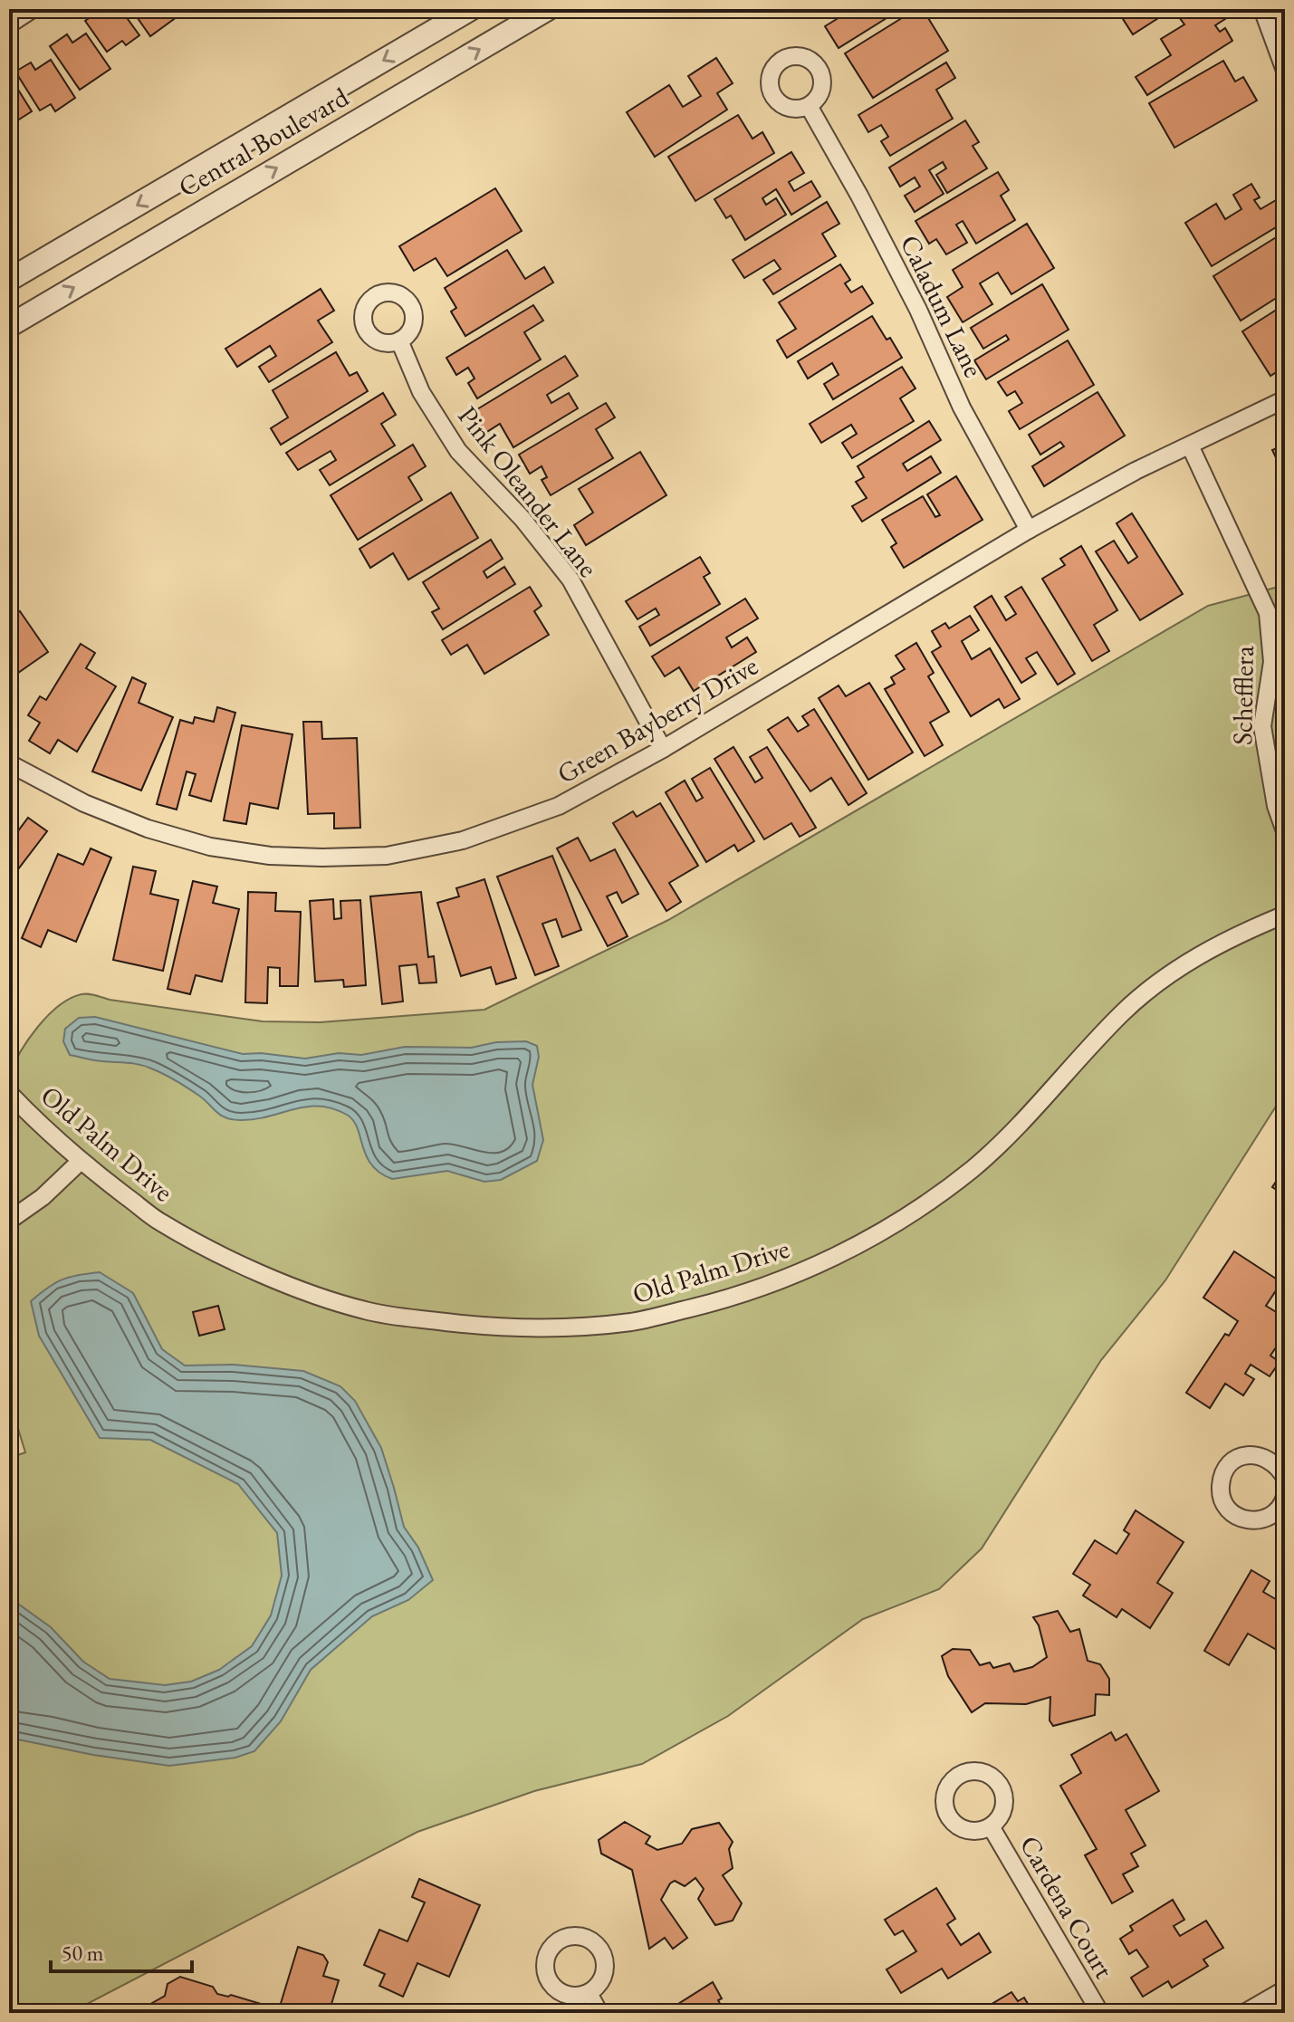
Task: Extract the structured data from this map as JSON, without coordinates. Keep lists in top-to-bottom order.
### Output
{
  "streets": {
    "street": [
      "Central Boulevard",
      "Caladum Lane",
      "Pink Oleander Lane",
      "Schefflera",
      "Green Bayberry Drive",
      "Old Palm Drive",
      "Cardena Court"
    ]
  },
  "crossings": [
    ["Caladum Lane", "Green Bayberry Drive"],
    ["Pink Oleander Lane", "Green Bayberry Drive"],
    ["Schefflera", "Green Bayberry Drive"]
  ],
  "scale_bar": "50 m"
}
